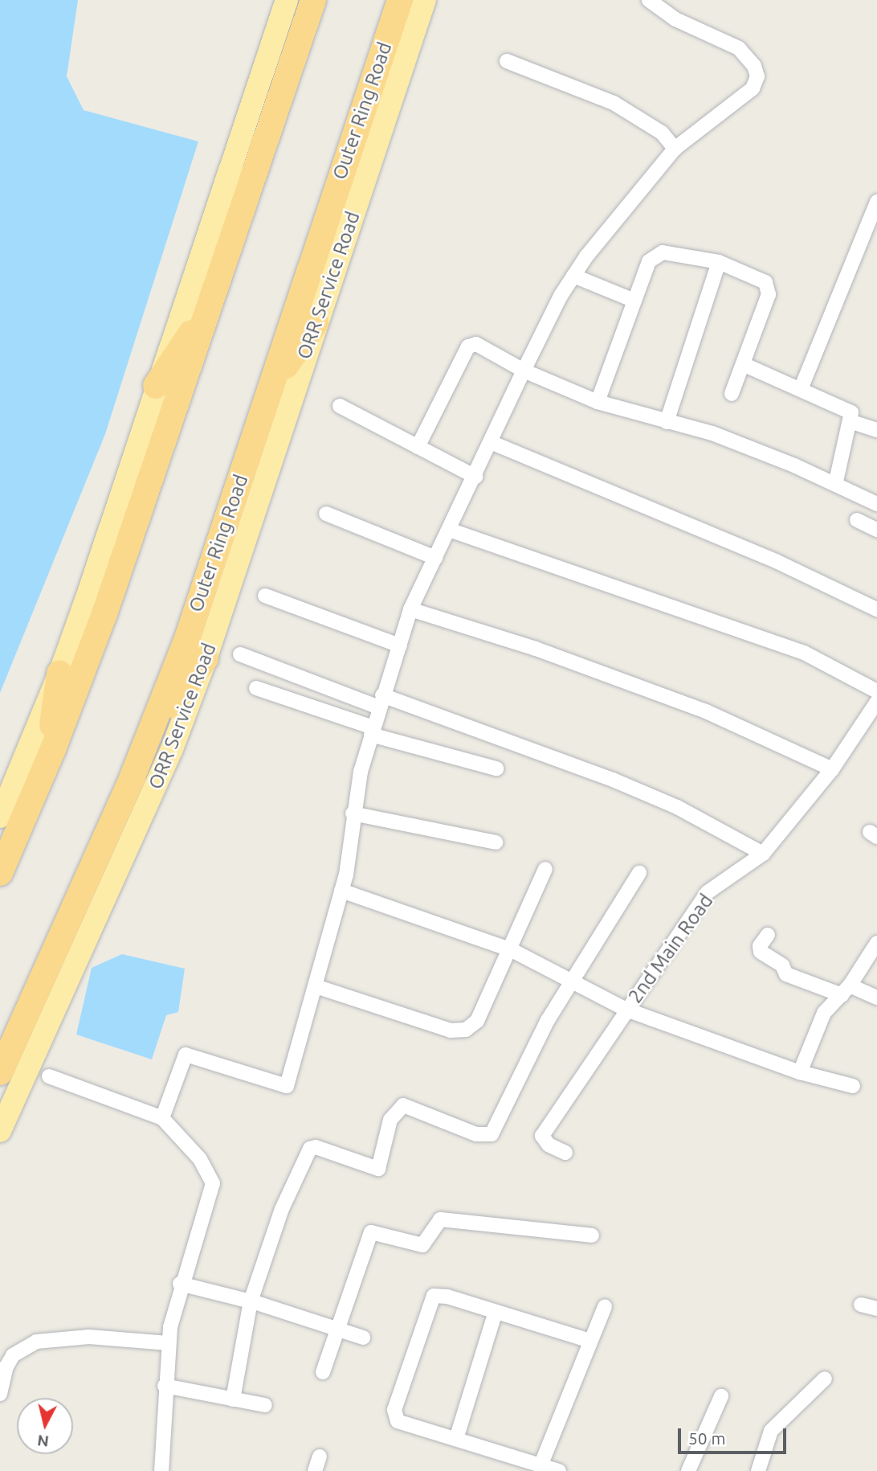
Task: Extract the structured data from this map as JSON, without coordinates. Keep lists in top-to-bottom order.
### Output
{
  "streets": {
    "highway": ["Outer Ring Road"],
    "main road": ["ORR Service Road"],
    "street": ["2nd Main Road"]
  },
  "scale_bar": "50 m",
  "north": "bottom"
}
